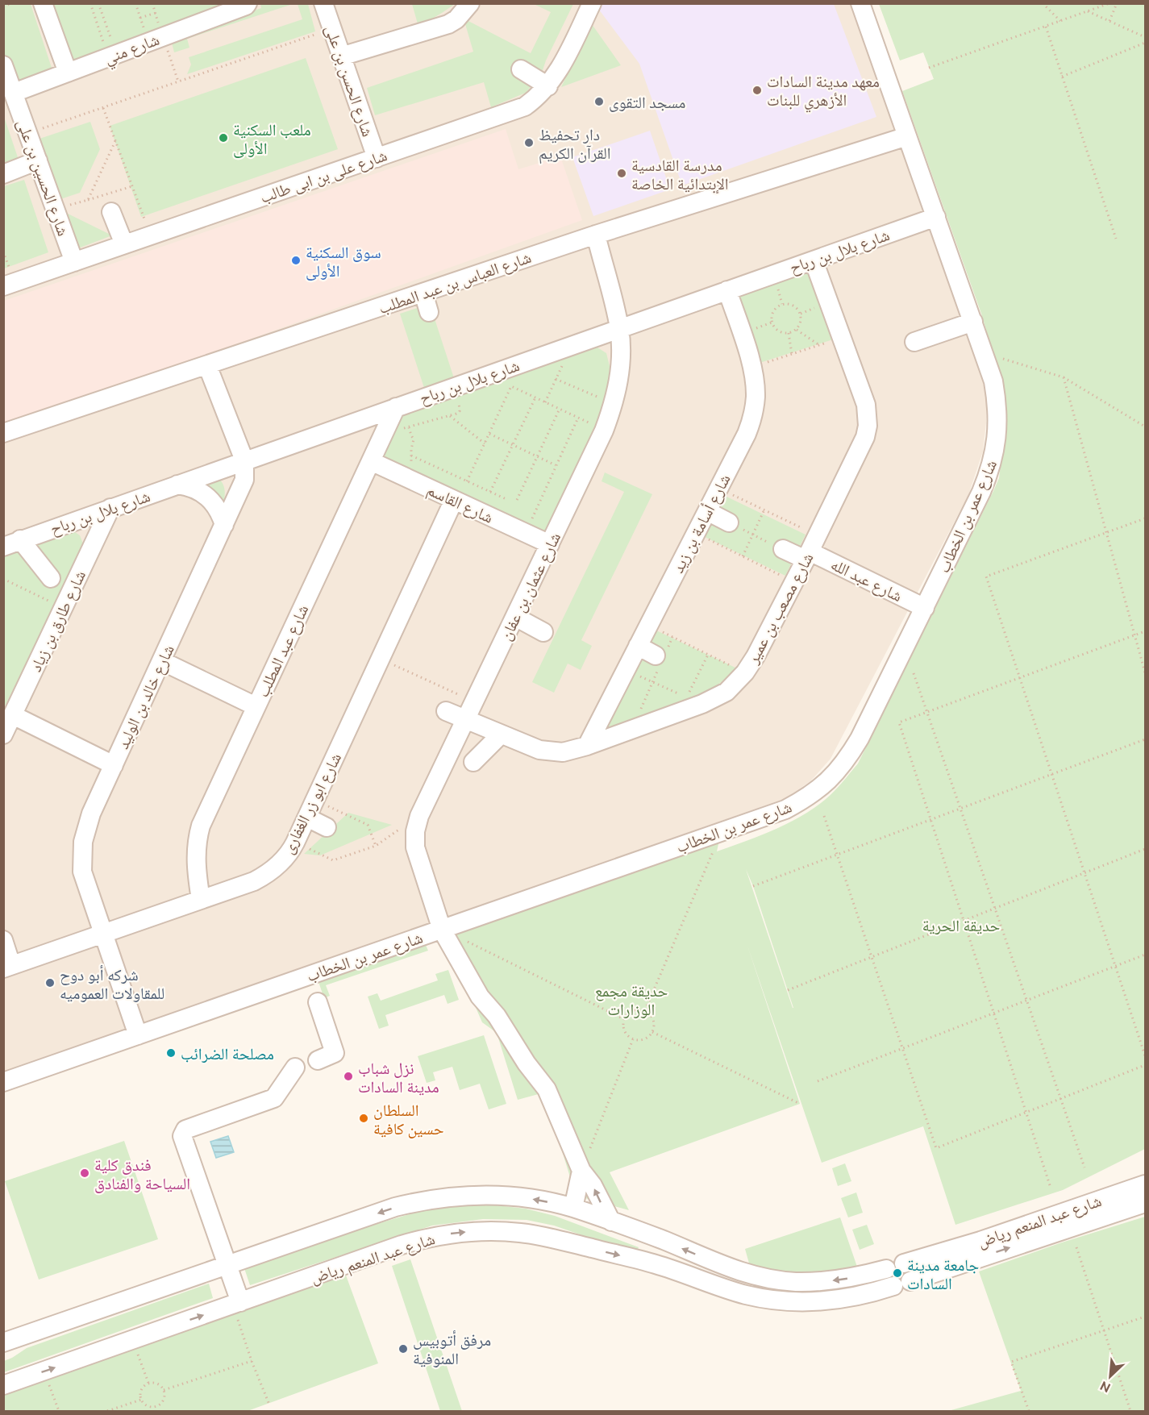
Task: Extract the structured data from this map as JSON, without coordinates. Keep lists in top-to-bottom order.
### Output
{
  "streets": {
    "street": [
      "شارع مني",
      "شارع الحسن بن على",
      "شارع على بن ابى طالب",
      "شارع الحسين بن على",
      "شارع بلال بن رباح",
      "شارع العباس بن عبد المطلب",
      "شارع القاسم",
      "شارع عمر بن الخطاب",
      "شارع أسامة بن زيد",
      "شارع عبد الله",
      "شارع عثمان بن عفان",
      "شارع مصعب بن عمير",
      "شارع طارق بن زياد",
      "شارع عبد المطلب",
      "شارع خالد بن الوليد",
      "شارع ابو زر الغفارى",
      "شارع عبد المنعم رياض"
    ]
  },
  "crossings": [
    ["شارع مني", "شارع الحسين بن على"],
    ["شارع الحسن بن على", "شارع على بن ابى طالب"],
    ["شارع على بن ابى طالب", "شارع الحسين بن على"],
    ["شارع بلال بن رباح", "شارع عمر بن الخطاب"],
    ["شارع بلال بن رباح", "شارع أسامة بن زيد"],
    ["شارع بلال بن رباح", "شارع عثمان بن عفان"],
    ["شارع بلال بن رباح", "شارع مصعب بن عمير"],
    ["شارع بلال بن رباح", "شارع طارق بن زياد"],
    ["شارع بلال بن رباح", "شارع عبد المطلب"],
    ["شارع بلال بن رباح", "شارع خالد بن الوليد"],
    ["شارع العباس بن عبد المطلب", "شارع عمر بن الخطاب"],
    ["شارع العباس بن عبد المطلب", "شارع عثمان بن عفان"],
    ["شارع العباس بن عبد المطلب", "شارع خالد بن الوليد"],
    ["شارع القاسم", "شارع عثمان بن عفان"],
    ["شارع القاسم", "شارع عبد المطلب"],
    ["شارع القاسم", "شارع ابو زر الغفارى"],
    ["شارع عمر بن الخطاب", "شارع عبد الله"],
    ["شارع عمر بن الخطاب", "شارع عثمان بن عفان"],
    ["شارع عمر بن الخطاب", "شارع خالد بن الوليد"],
    ["شارع أسامة بن زيد", "شارع مصعب بن عمير"],
    ["شارع عبد الله", "شارع مصعب بن عمير"],
    ["شارع عثمان بن عفان", "شارع مصعب بن عمير"],
    ["شارع عبد المطلب", "شارع ابو زر الغفارى"],
    ["شارع خالد بن الوليد", "شارع ابو زر الغفارى"]
  ],
  "parks": ["حديقة الحرية", "حديقة مجمع الوزارات"],
  "places": [
    "معهد مدينة السادات الأزهري للبنات",
    "مسجد التقوى",
    "ملعب السكنية الأولى",
    "دار تحفيظ القرآن الكريم",
    "مدرسة القادسية الإبتدائية الخاصة",
    "سوق السكنية الأولى",
    "شركه أبو دوح للمقاولات العموميه",
    "مصلحة الضرائب",
    "نزل شباب مدينة السادات",
    "السلطان حسين كافية",
    "فندق كلية السياحة والفنادق",
    "جامعة مدينة السادات",
    "مرفق أتوبيس المنوفية"
  ],
  "north": "bottom left"
}
